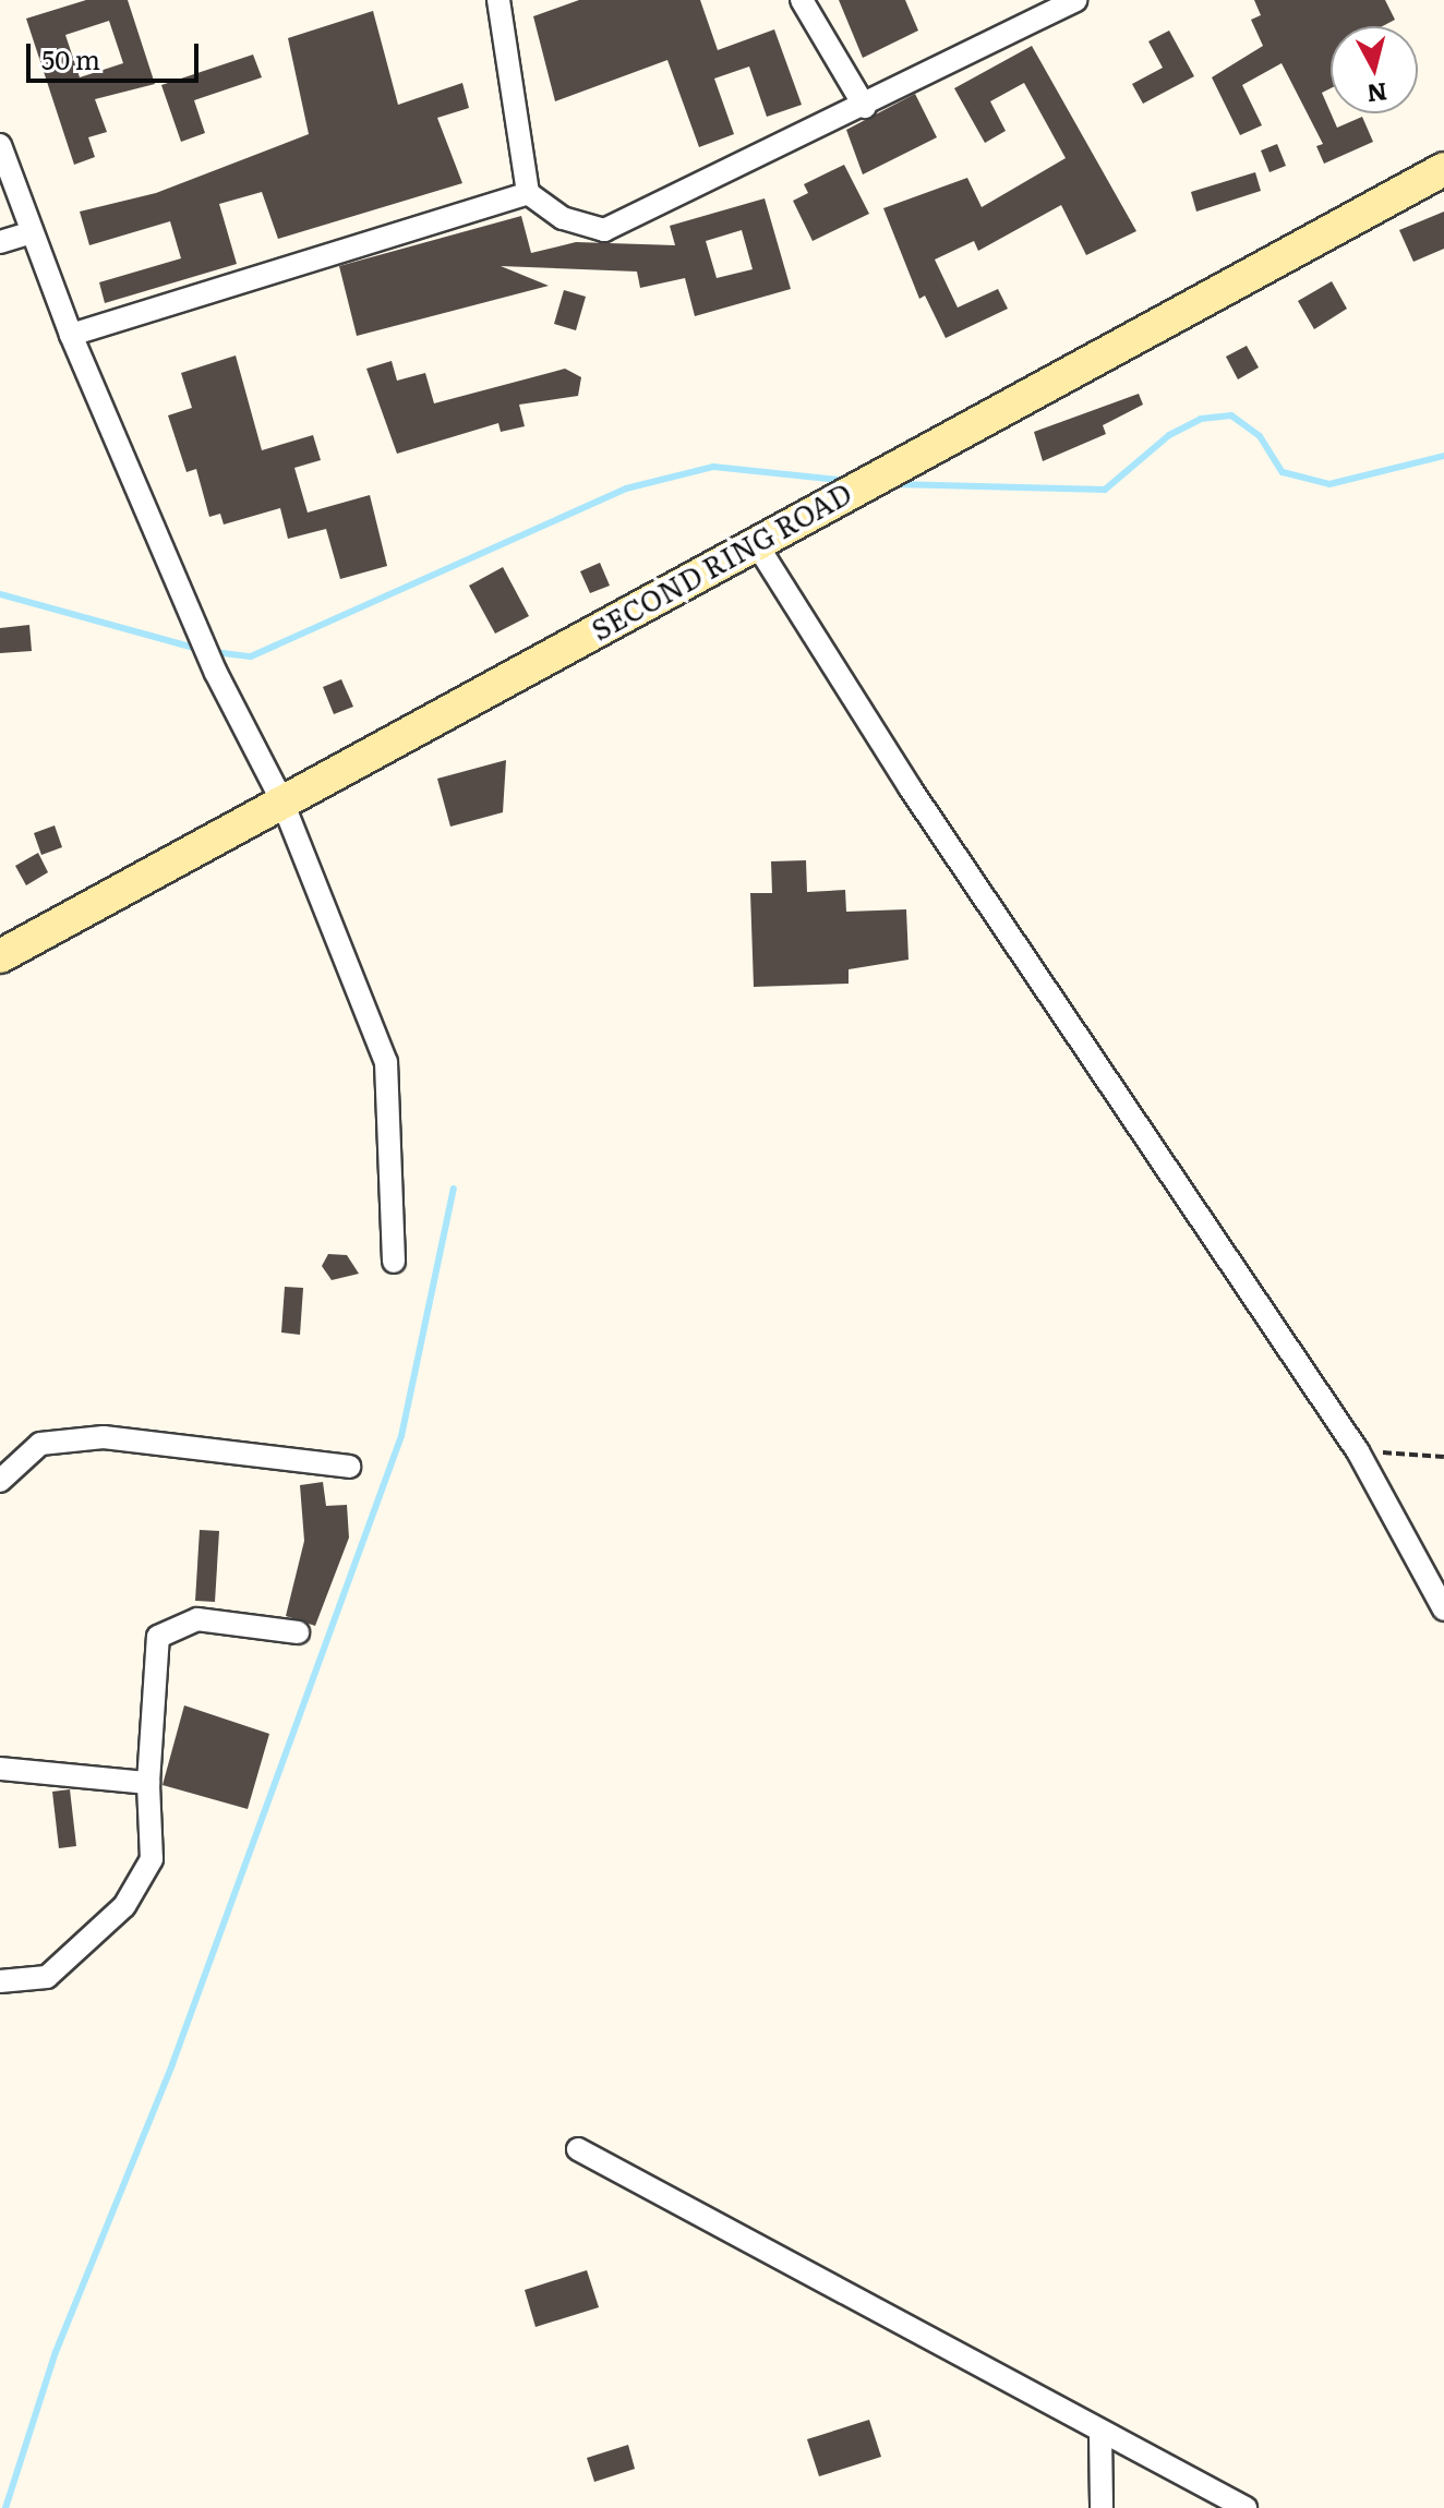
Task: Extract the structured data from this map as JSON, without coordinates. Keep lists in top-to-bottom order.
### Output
{
  "streets": {
    "main road": ["SECOND RING ROAD"]
  },
  "scale_bar": "50 m",
  "north": "bottom"
}
